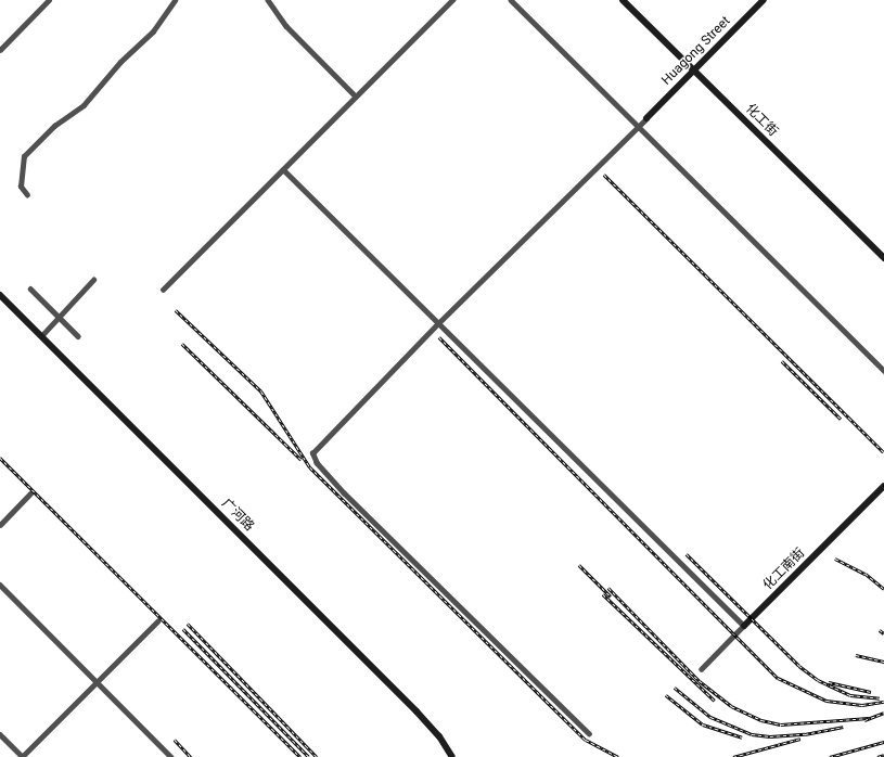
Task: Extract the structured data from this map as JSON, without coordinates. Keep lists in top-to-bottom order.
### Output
{
  "streets": {
    "street": [
      "Huagong Street",
      "化工街",
      "广河路",
      "化工南街"
    ]
  },
  "crossings": [
    ["Huagong Street", "化工街"]
  ]
}
